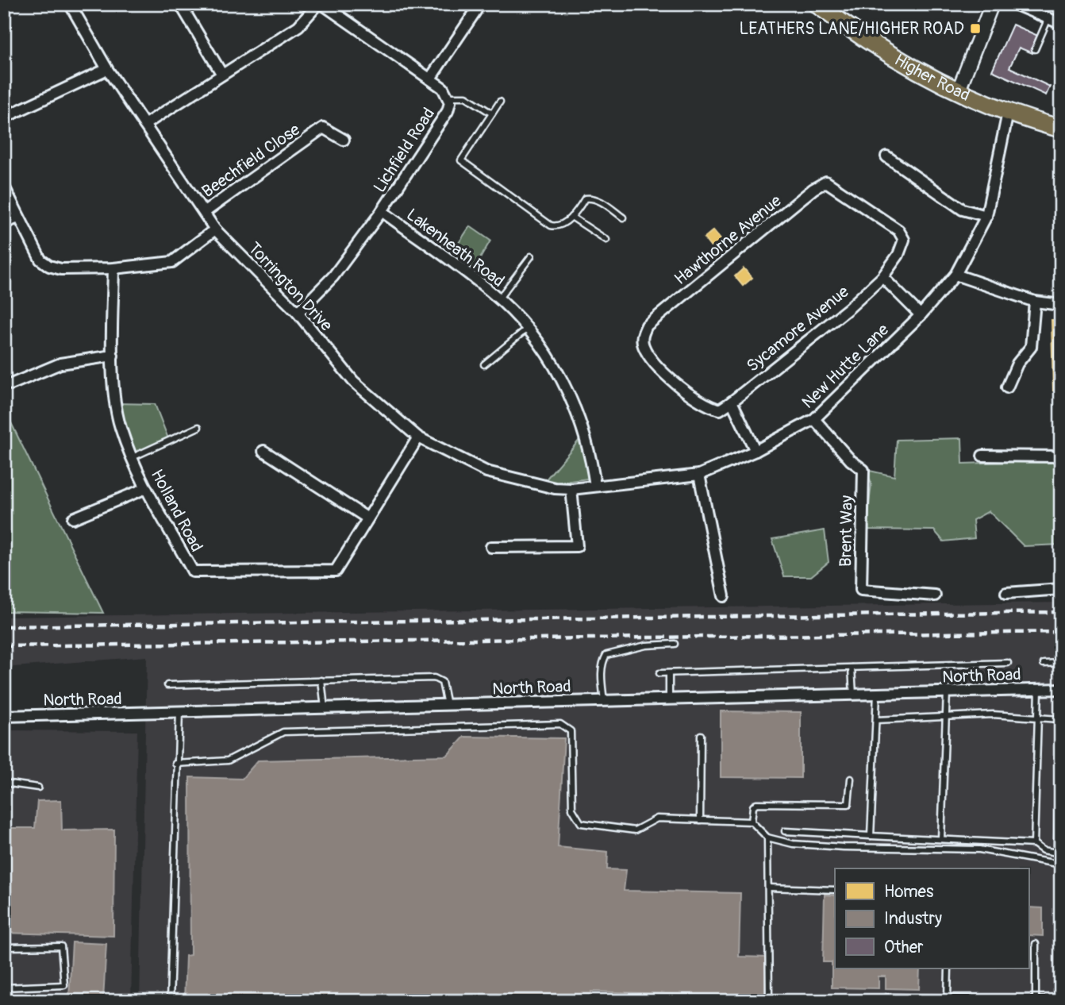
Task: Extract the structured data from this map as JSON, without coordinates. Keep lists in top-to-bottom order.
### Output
{
  "streets": {
    "highway": ["Higher Road"],
    "street": [
      "Lichfield Road",
      "Beechfield Close",
      "Hawthorne Avenue",
      "Lakenheath Road",
      "Torrington Drive",
      "Sycamore Avenue",
      "New Hutte Lane",
      "Holland Road",
      "Brent Way",
      "North Road"
    ]
  },
  "crossings": [
    ["Higher Road", "New Hutte Lane"],
    ["Lichfield Road", "Lakenheath Road"],
    ["Lichfield Road", "Torrington Drive"],
    ["Beechfield Close", "Torrington Drive"],
    ["Hawthorne Avenue", "Sycamore Avenue"],
    ["Lakenheath Road", "New Hutte Lane"],
    ["Torrington Drive", "New Hutte Lane"],
    ["Torrington Drive", "Holland Road"],
    ["New Hutte Lane", "Brent Way"]
  ],
  "places": {
    "transit": ["LEATHERS LANE/HIGHER ROAD"]
  },
  "legend": ["Homes", "Industry", "Other"]
}
